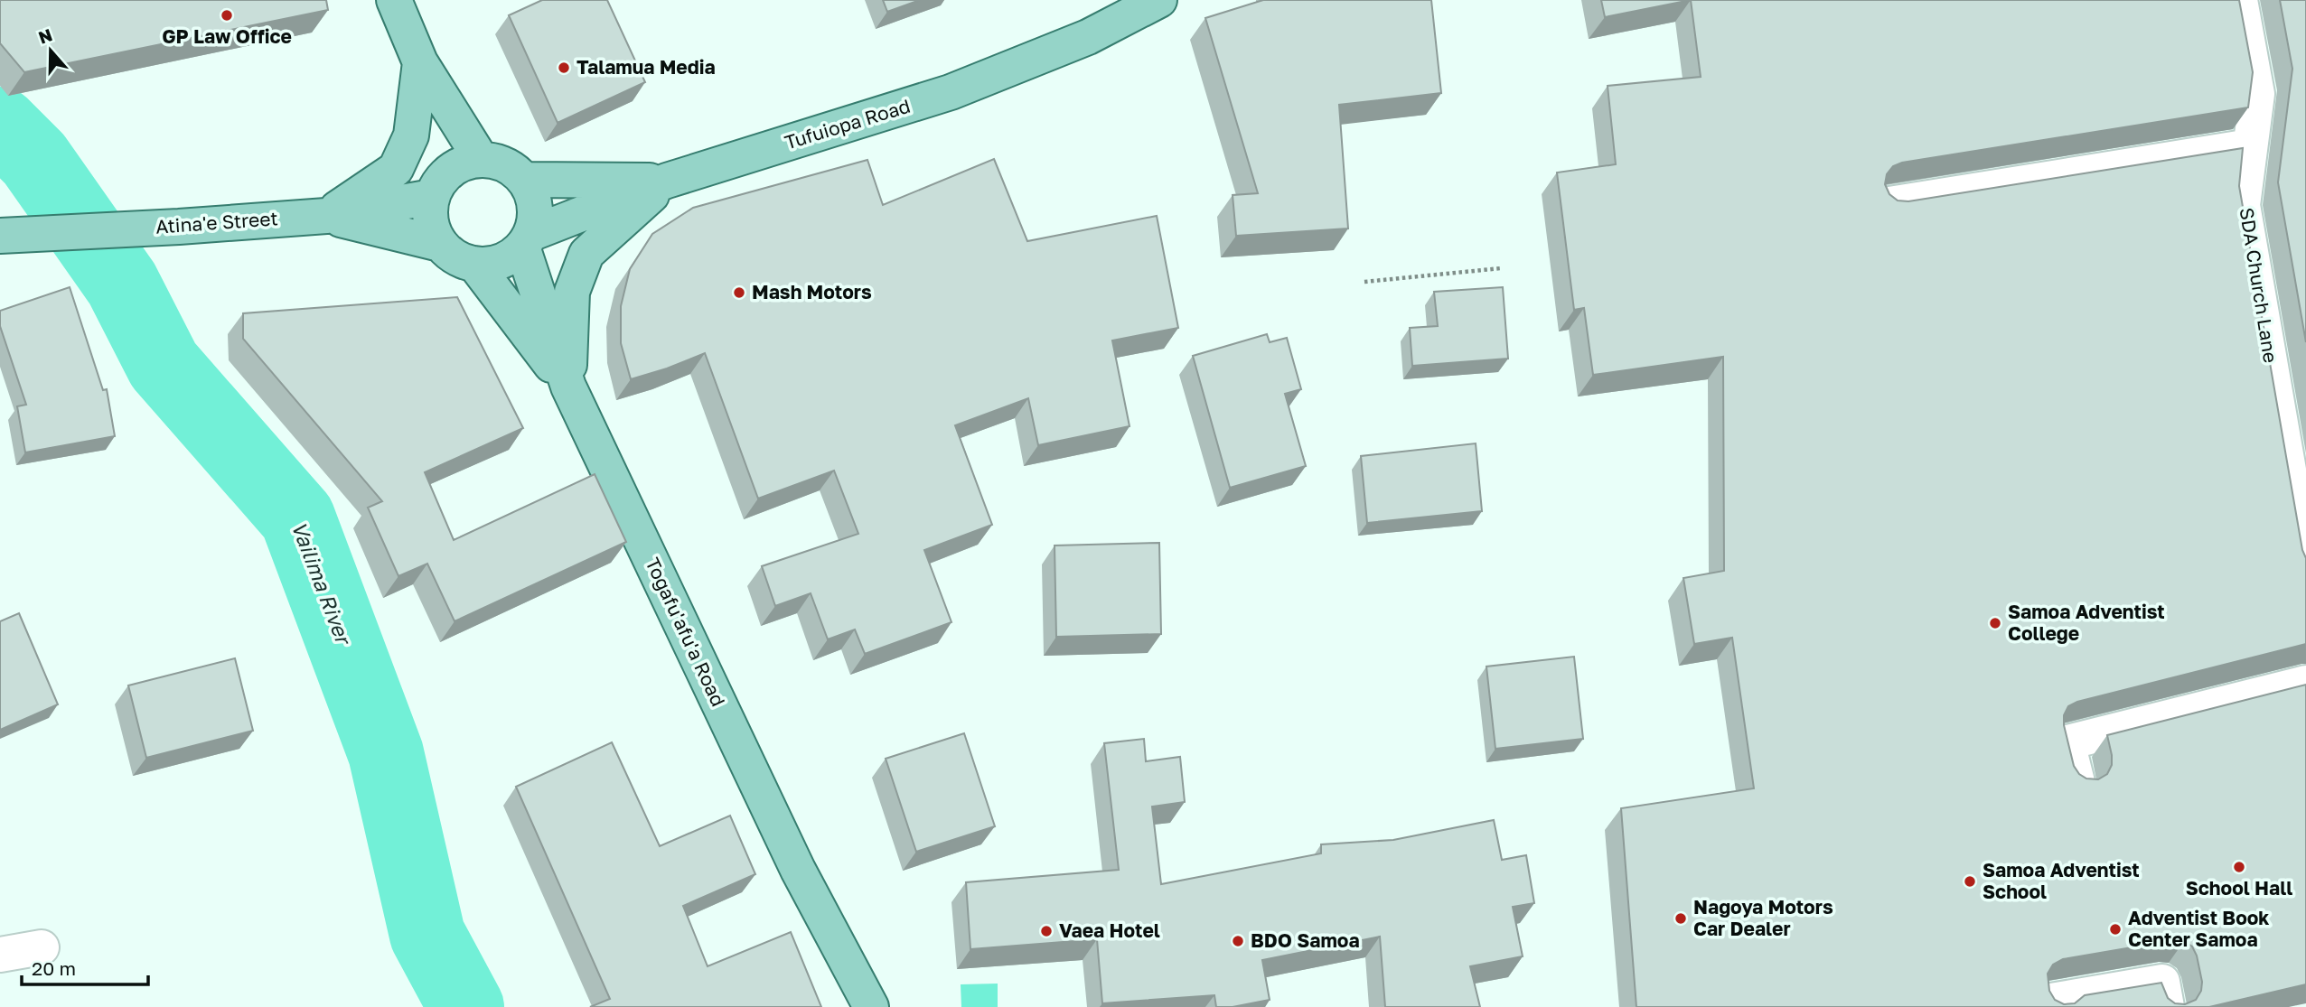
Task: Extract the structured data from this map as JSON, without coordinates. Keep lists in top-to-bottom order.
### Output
{
  "streets": {
    "main road": ["Tufuiopa Road", "Atina'e Street", "Togafu'afu'a Road"],
    "street": ["SDA Church Lane"]
  },
  "crossings": [
    ["Tufuiopa Road", "Atina'e Street"],
    ["Tufuiopa Road", "Togafu'afu'a Road"],
    ["Atina'e Street", "Togafu'afu'a Road"]
  ],
  "water": ["Vailima River"],
  "places": [
    "GP Law Office",
    "Talamua Media",
    "Mash Motors",
    "Samoa Adventist College",
    "School Hall",
    "Samoa Adventist School",
    "Nagoya Motors Car Dealer",
    "Adventist Book Center Samoa",
    "Vaea Hotel",
    "BDO Samoa"
  ],
  "scale_bar": "20 m",
  "north": "top"
}
